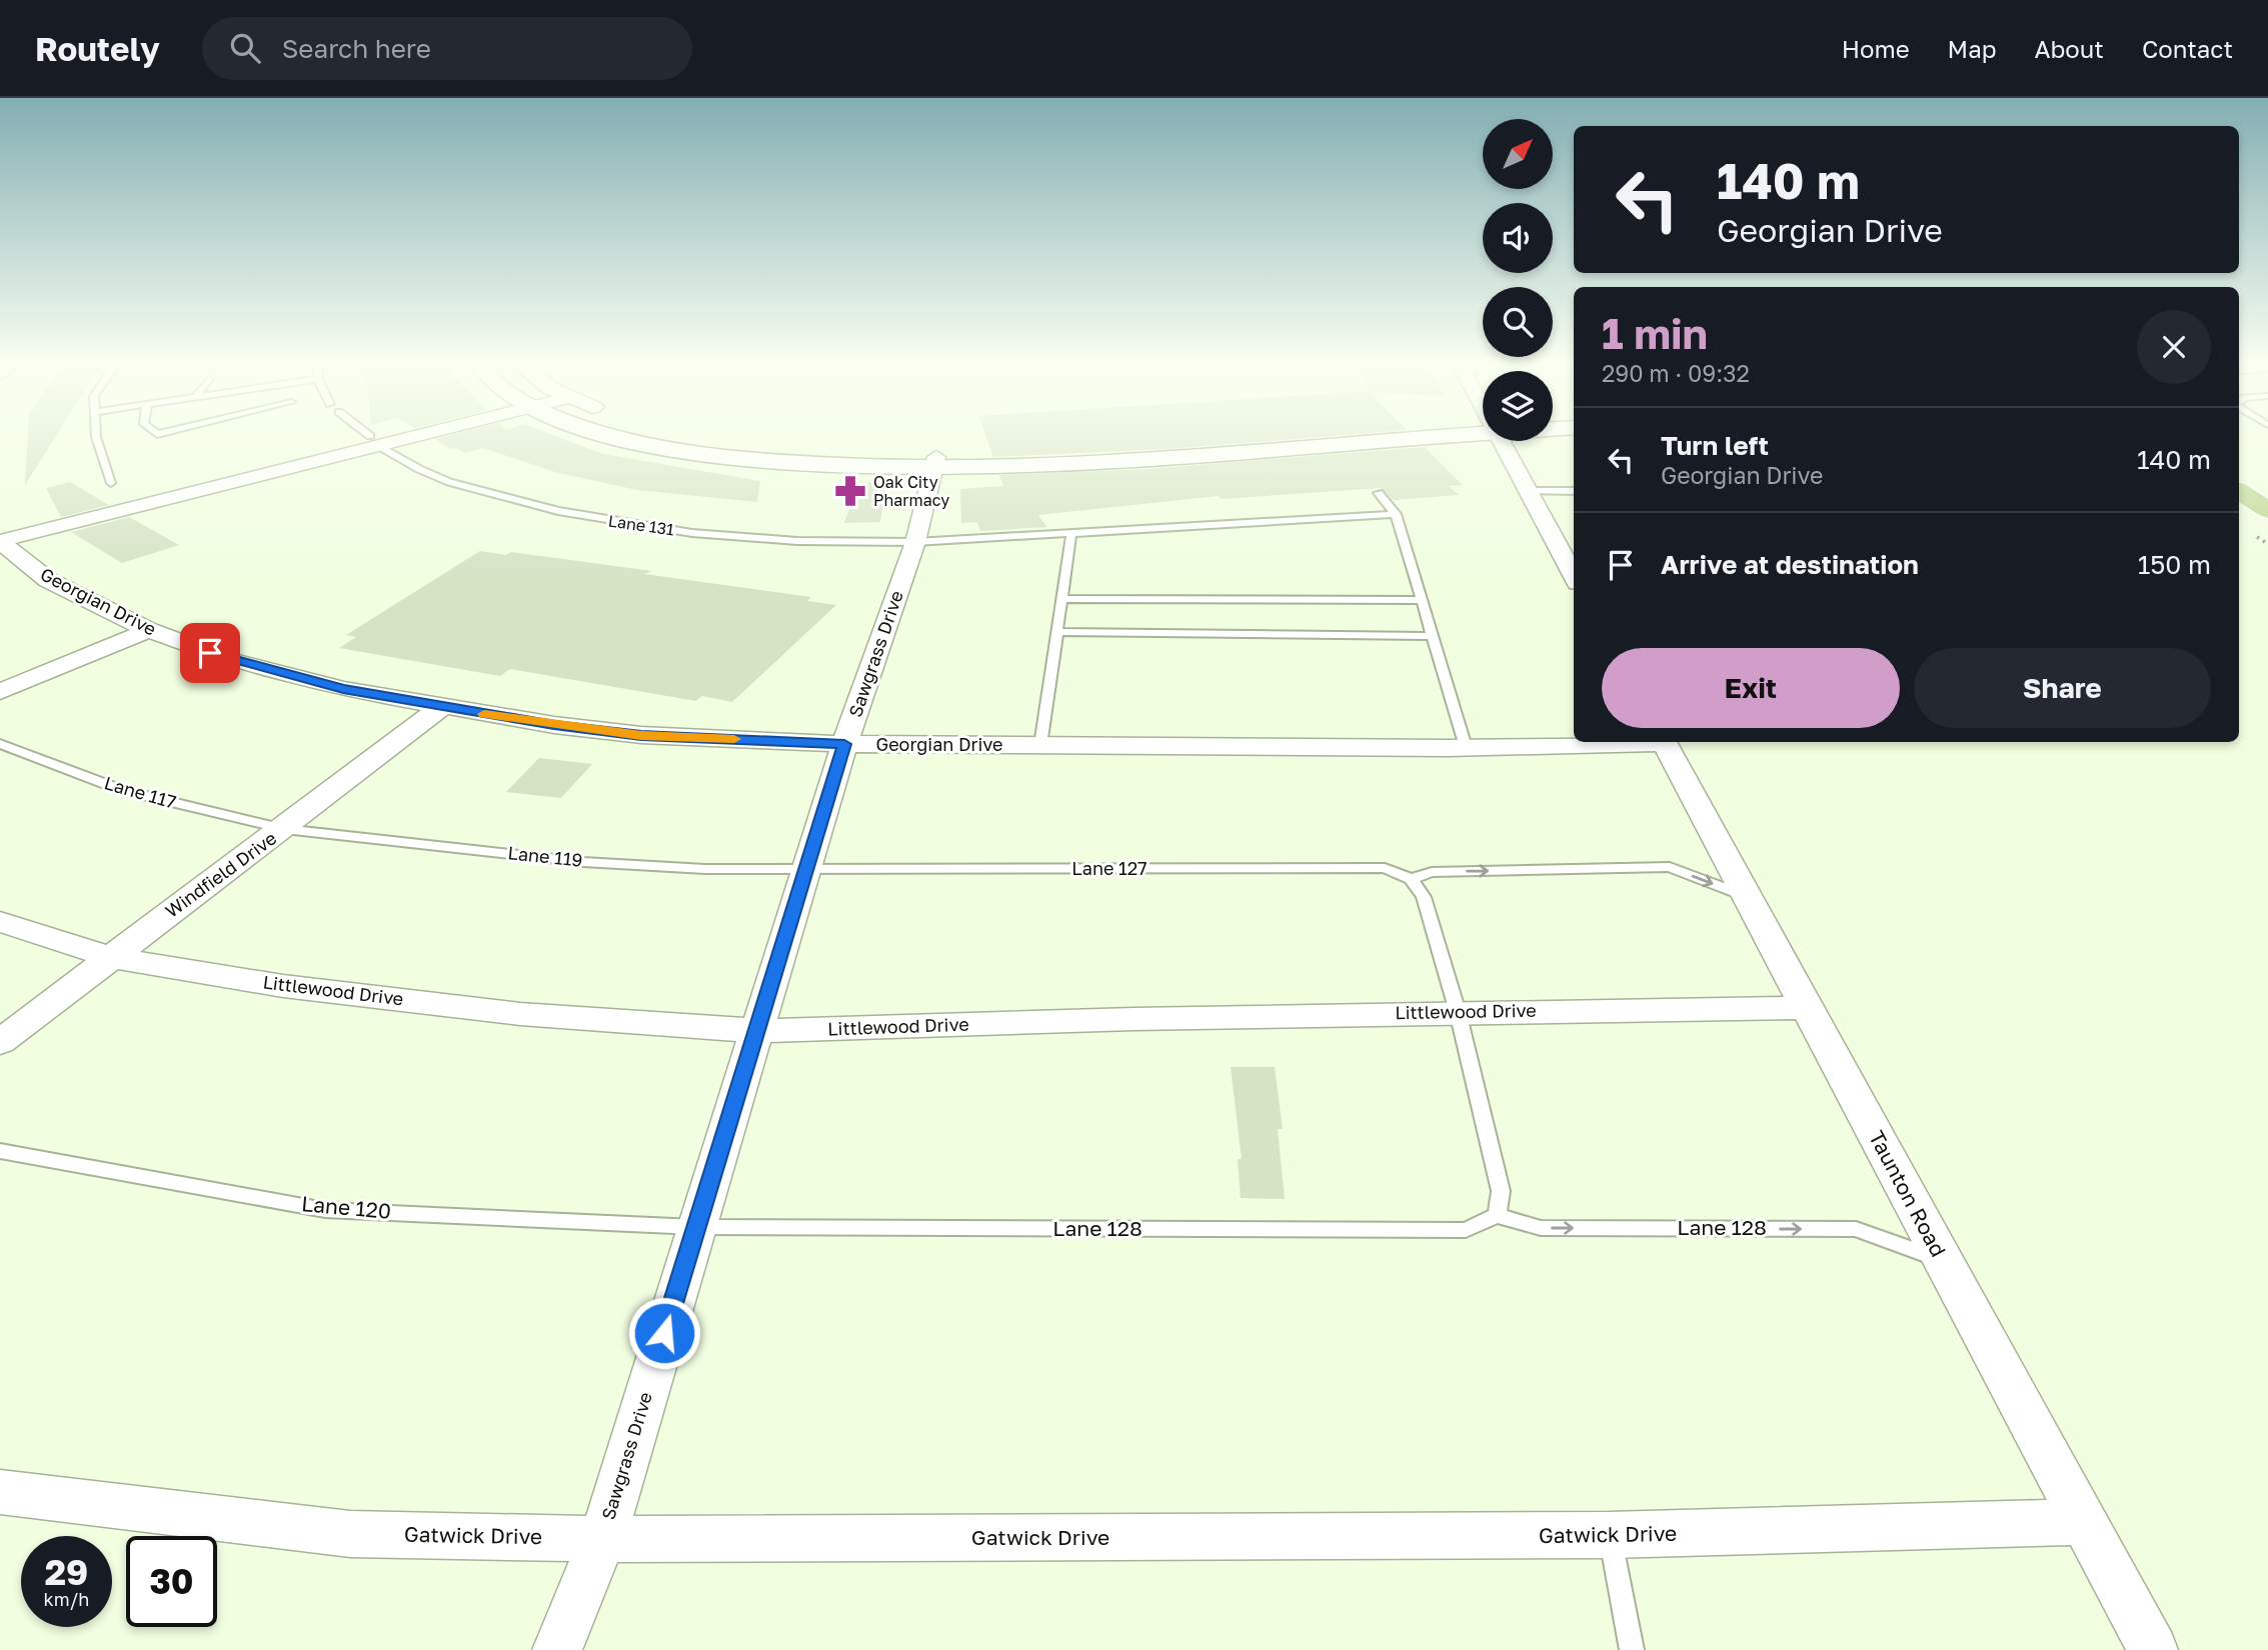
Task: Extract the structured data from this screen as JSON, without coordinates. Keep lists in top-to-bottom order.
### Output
{
  "streets": {
    "street": [
      "Georgian Drive",
      "Sawgrass Drive",
      "Windfield Drive",
      "Littlewood Drive",
      "Taunton Road",
      "Gatwick Drive"
    ],
    "lane": [
      "Lane 131",
      "Lane 117",
      "Lane 119",
      "Lane 127",
      "Lane 120",
      "Lane 128"
    ]
  },
  "crossings": [
    ["Lane 131", "Sawgrass Drive"],
    ["Georgian Drive", "Sawgrass Drive"],
    ["Georgian Drive", "Windfield Drive"],
    ["Sawgrass Drive", "Lane 119"],
    ["Sawgrass Drive", "Lane 127"],
    ["Sawgrass Drive", "Littlewood Drive"],
    ["Sawgrass Drive", "Lane 120"],
    ["Sawgrass Drive", "Lane 128"],
    ["Sawgrass Drive", "Gatwick Drive"],
    ["Lane 117", "Lane 119"],
    ["Lane 117", "Windfield Drive"],
    ["Lane 119", "Lane 127"],
    ["Lane 119", "Windfield Drive"],
    ["Lane 127", "Taunton Road"],
    ["Windfield Drive", "Littlewood Drive"],
    ["Littlewood Drive", "Taunton Road"],
    ["Taunton Road", "Lane 128"],
    ["Taunton Road", "Gatwick Drive"],
    ["Lane 120", "Lane 128"]
  ],
  "one_way": ["Lane 127", "Lane 128"],
  "places": {
    "pharmacy": ["Oak City Pharmacy"]
  },
  "north": "top right",
  "page": {
    "header": "Routely",
    "search": "Search here",
    "nav": [
      "Home",
      "Map",
      "About",
      "Contact"
    ],
    "turn": ["140 m", "Georgian Drive"],
    "heading": ["1 min", "290 m · 09:32"],
    "list": [
      {
        "name": "Turn left",
        "note": "Georgian Drive",
        "value": "140 m"
      },
      {
        "name": "Arrive at destination",
        "value": "150 m"
      }
    ],
    "buttons": ["Exit", "Share"],
    "speed": "29 km/h",
    "limit": "30"
  }
}
